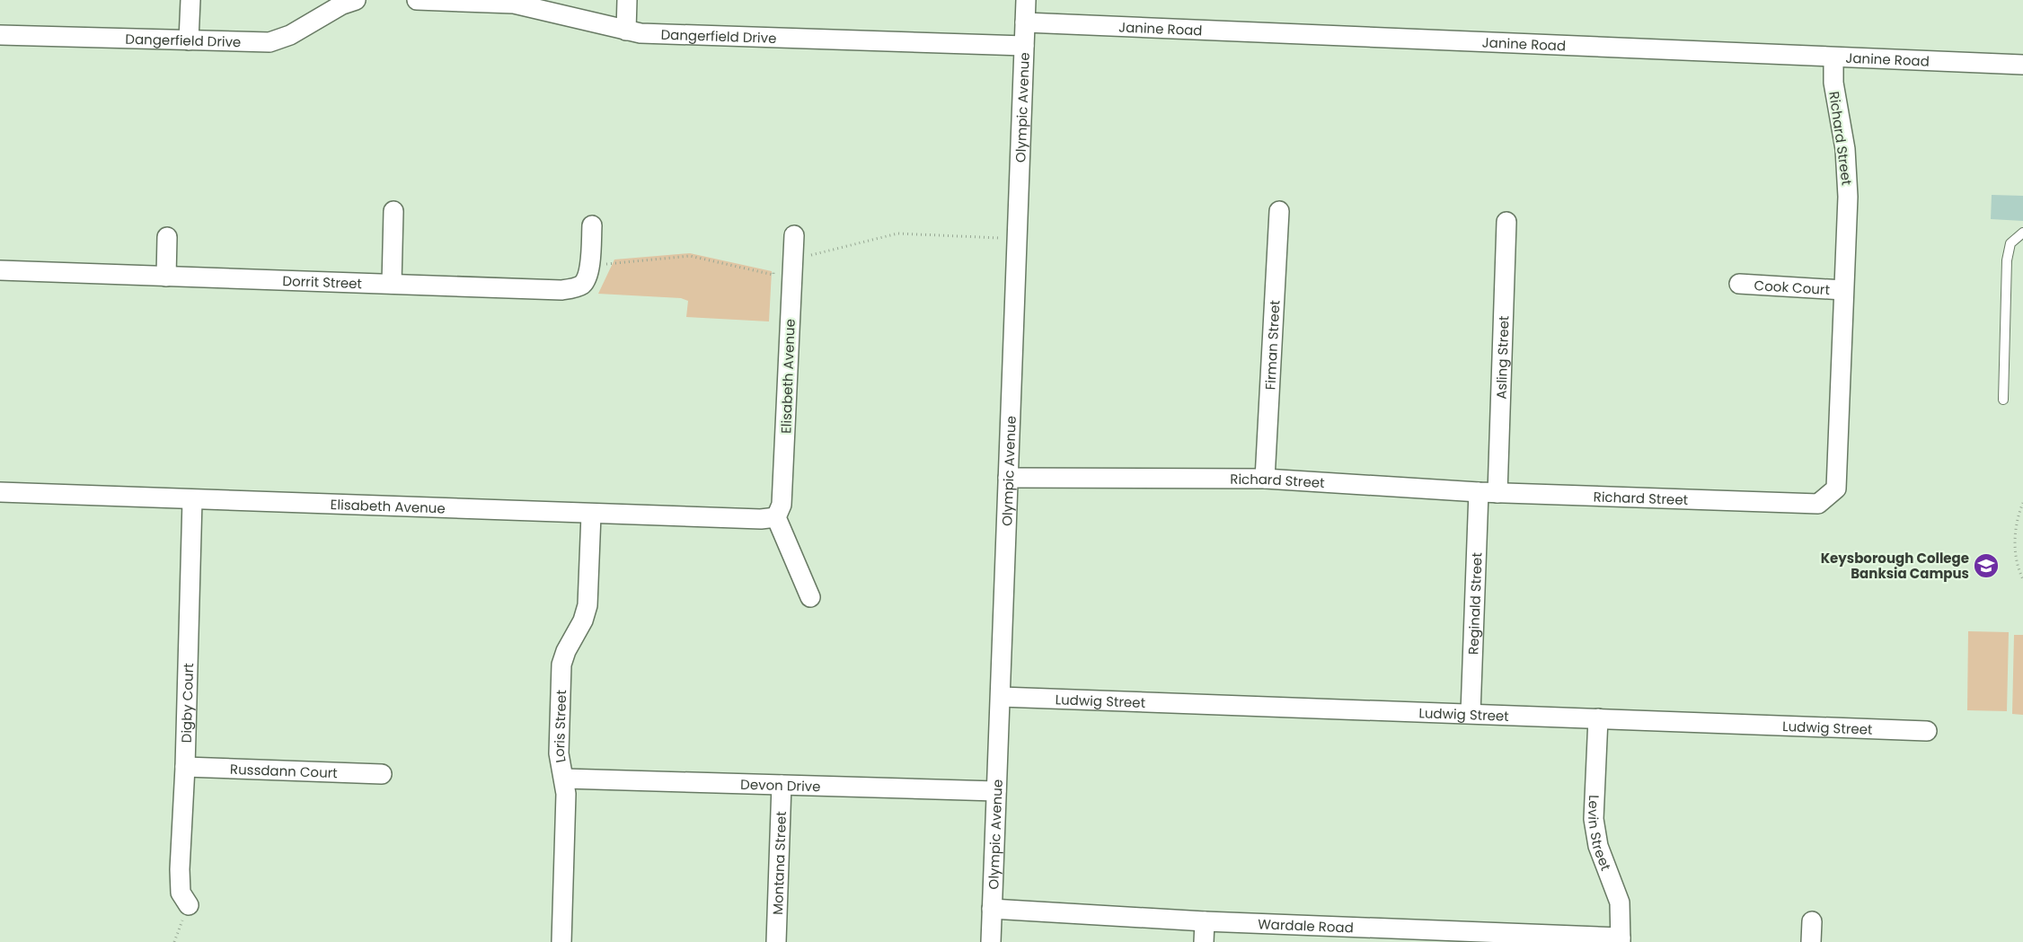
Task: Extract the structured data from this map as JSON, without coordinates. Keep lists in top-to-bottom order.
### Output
{
  "streets": {
    "street": [
      "Janine Road",
      "Dangerfield Drive",
      "Olympic Avenue",
      "Richard Street",
      "Dorrit Street",
      "Cook Court",
      "Firman Street",
      "Asling Street",
      "Elisabeth Avenue",
      "Reginald Street",
      "Ludwig Street",
      "Digby Court",
      "Loris Street",
      "Russdann Court",
      "Devon Drive",
      "Levin Street",
      "Montana Street",
      "Wardale Road"
    ]
  },
  "crossings": [
    ["Janine Road", "Olympic Avenue"],
    ["Janine Road", "Richard Street"],
    ["Dangerfield Drive", "Olympic Avenue"],
    ["Olympic Avenue", "Richard Street"],
    ["Olympic Avenue", "Ludwig Street"],
    ["Olympic Avenue", "Devon Drive"],
    ["Olympic Avenue", "Wardale Road"],
    ["Richard Street", "Cook Court"],
    ["Richard Street", "Firman Street"],
    ["Richard Street", "Asling Street"],
    ["Richard Street", "Reginald Street"],
    ["Elisabeth Avenue", "Digby Court"],
    ["Elisabeth Avenue", "Loris Street"],
    ["Reginald Street", "Ludwig Street"],
    ["Ludwig Street", "Levin Street"],
    ["Digby Court", "Russdann Court"],
    ["Loris Street", "Devon Drive"],
    ["Devon Drive", "Montana Street"],
    ["Levin Street", "Wardale Road"]
  ],
  "places": {
    "school or university": ["Keysborough College Banksia Campus"]
  }
}
